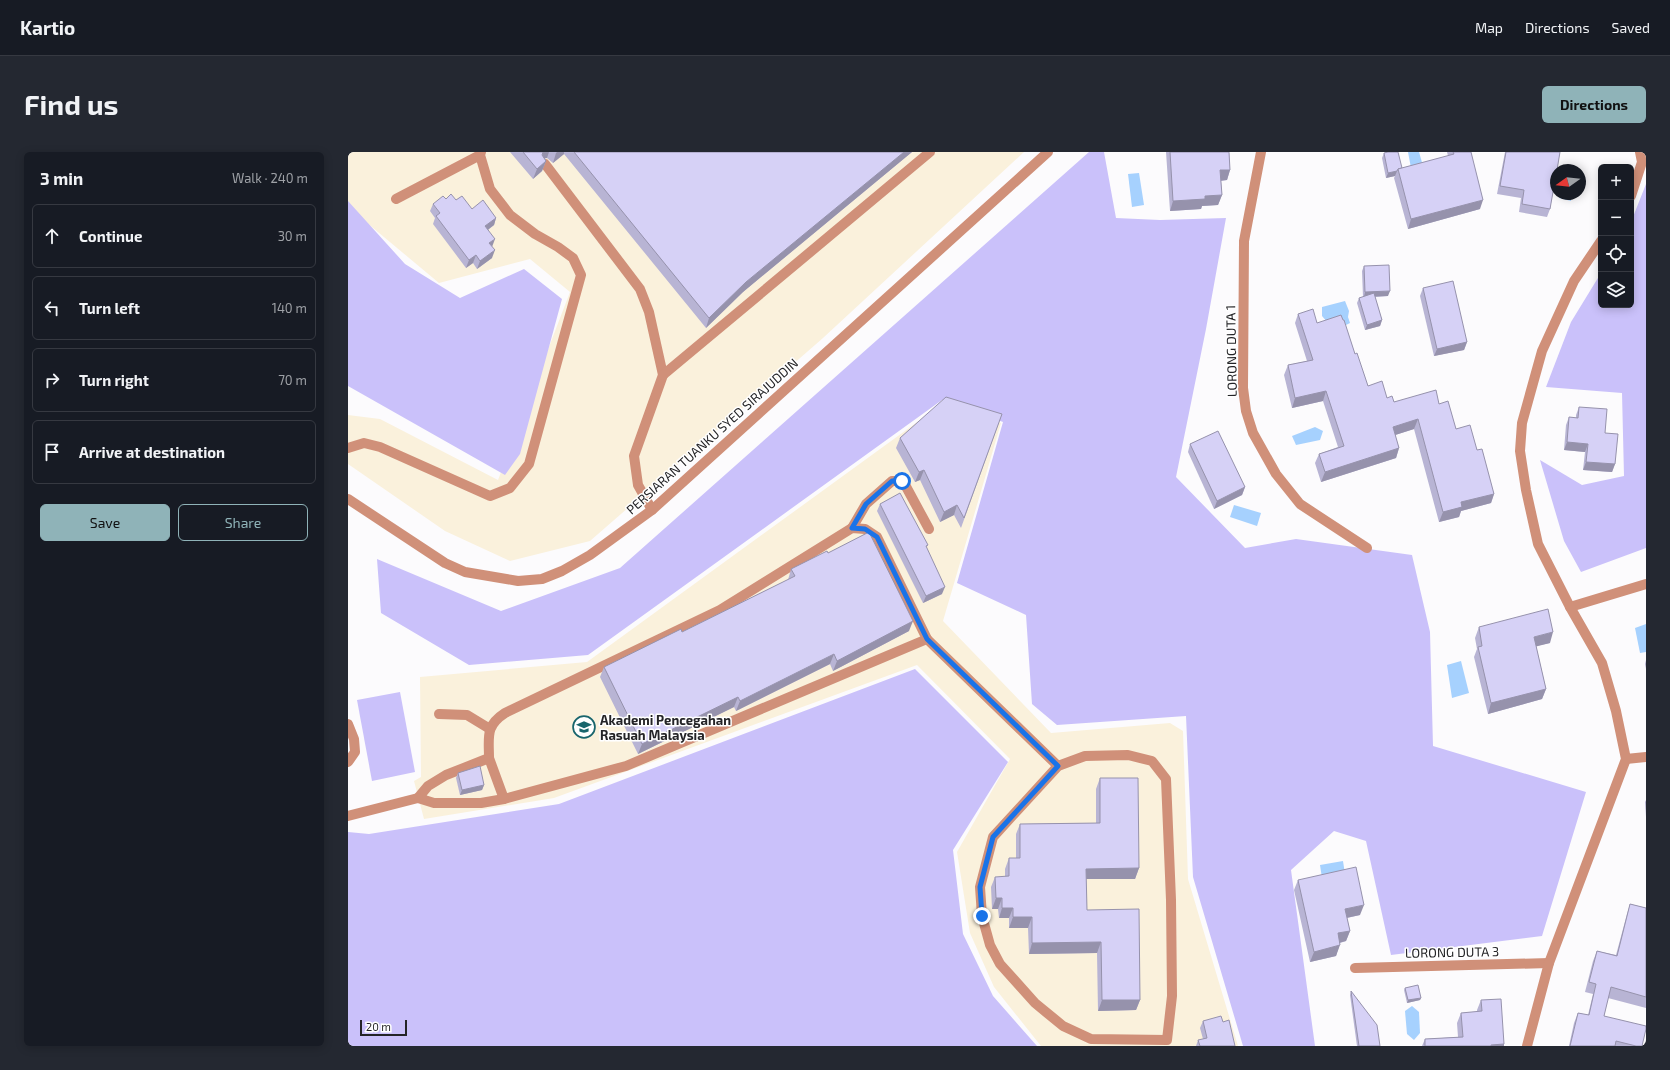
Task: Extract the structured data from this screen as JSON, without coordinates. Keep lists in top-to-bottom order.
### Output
{
  "streets": {
    "street": ["LORONG DUTA 1", "PERSIARAN TUANKU SYED SIRAJUDDIN", "LORONG DUTA 3"]
  },
  "places": {
    "school or university": ["Akademi Pencegahan Rasuah Malaysia"]
  },
  "scale_bar": "20 m",
  "north": "left",
  "page": {
    "header": "Kartio",
    "nav": ["Map", "Directions", "Saved"],
    "buttons": [
      "Directions",
      ["Save", "Share"]
    ],
    "title": "Find us",
    "heading": ["3 min", "Walk · 240 m"],
    "map_buttons": ["+", "−"],
    "list": [
      ["Continue", "30 m"],
      ["Turn left", "140 m"],
      ["Turn right", "70 m"],
      "Arrive at destination"
    ],
    "scale": "20 m"
  }
}
